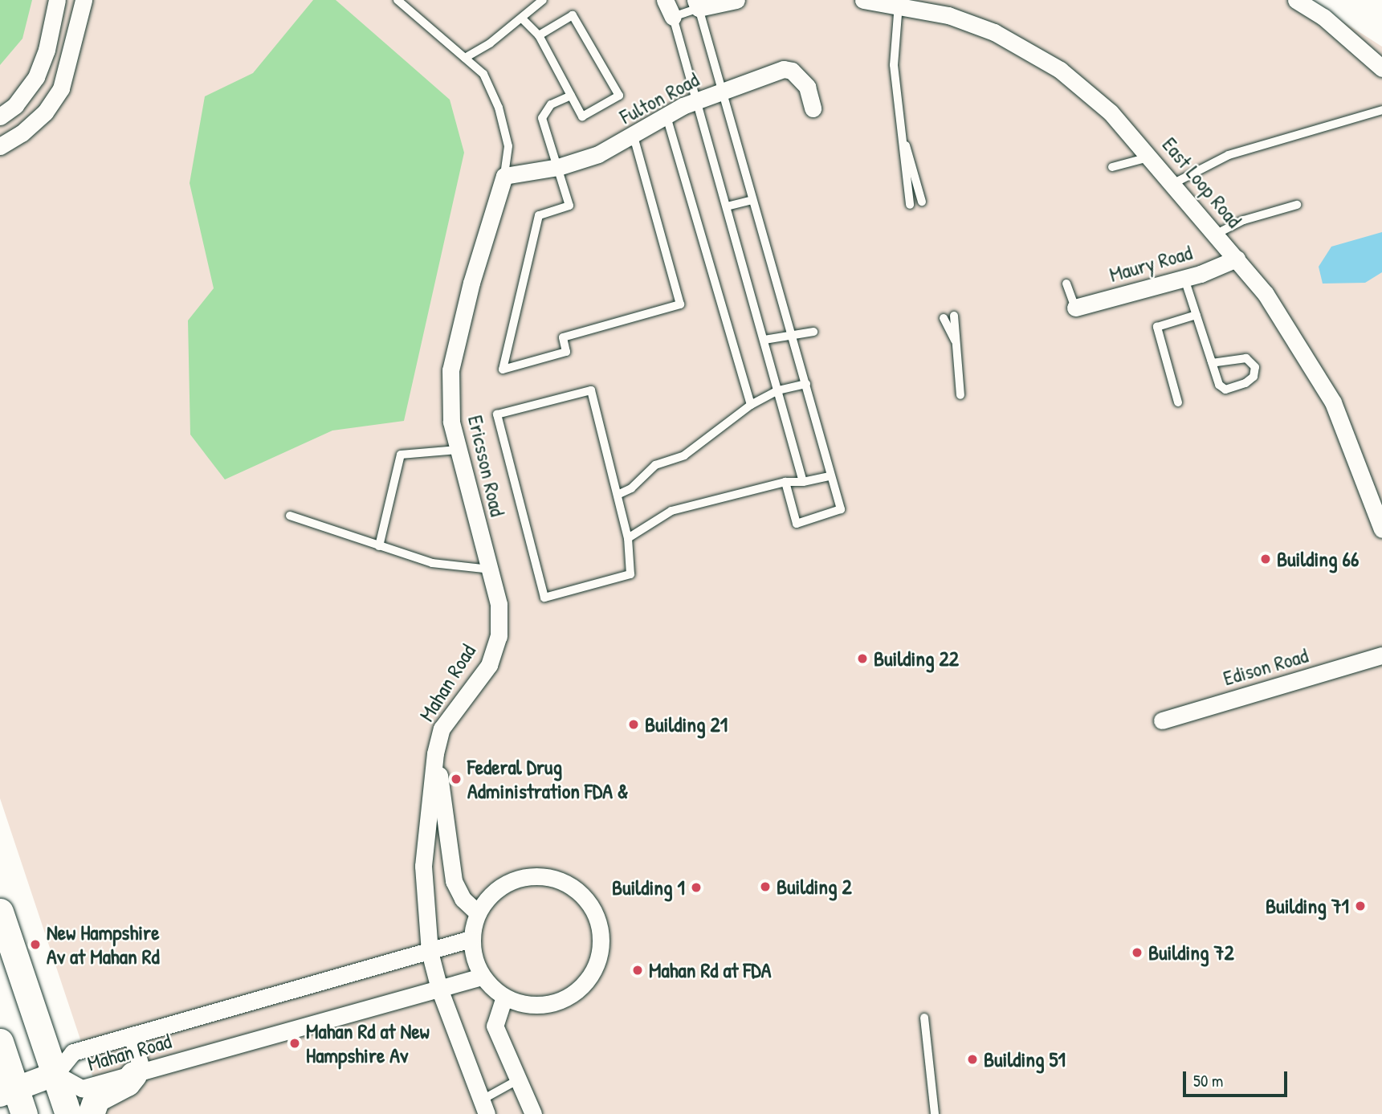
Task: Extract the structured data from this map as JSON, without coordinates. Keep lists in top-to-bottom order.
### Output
{
  "streets": {
    "street": [
      "Fulton Road",
      "East Loop Road",
      "Maury Road",
      "Ericsson Road",
      "Edison Road",
      "Mahan Road"
    ]
  },
  "crossings": [
    ["Fulton Road", "Ericsson Road"],
    ["East Loop Road", "Maury Road"],
    ["Ericsson Road", "Mahan Road"]
  ],
  "places": [
    "Building 66",
    "Building 22",
    "Building 21",
    "Federal Drug Administration FDA &",
    "Building 2",
    "Building 1",
    "Building 71",
    "New Hampshire Av at Mahan Rd",
    "Building 72",
    "Mahan Rd at FDA",
    "Mahan Rd at New Hampshire Av",
    "Building 51"
  ],
  "scale_bar": "50 m"
}
